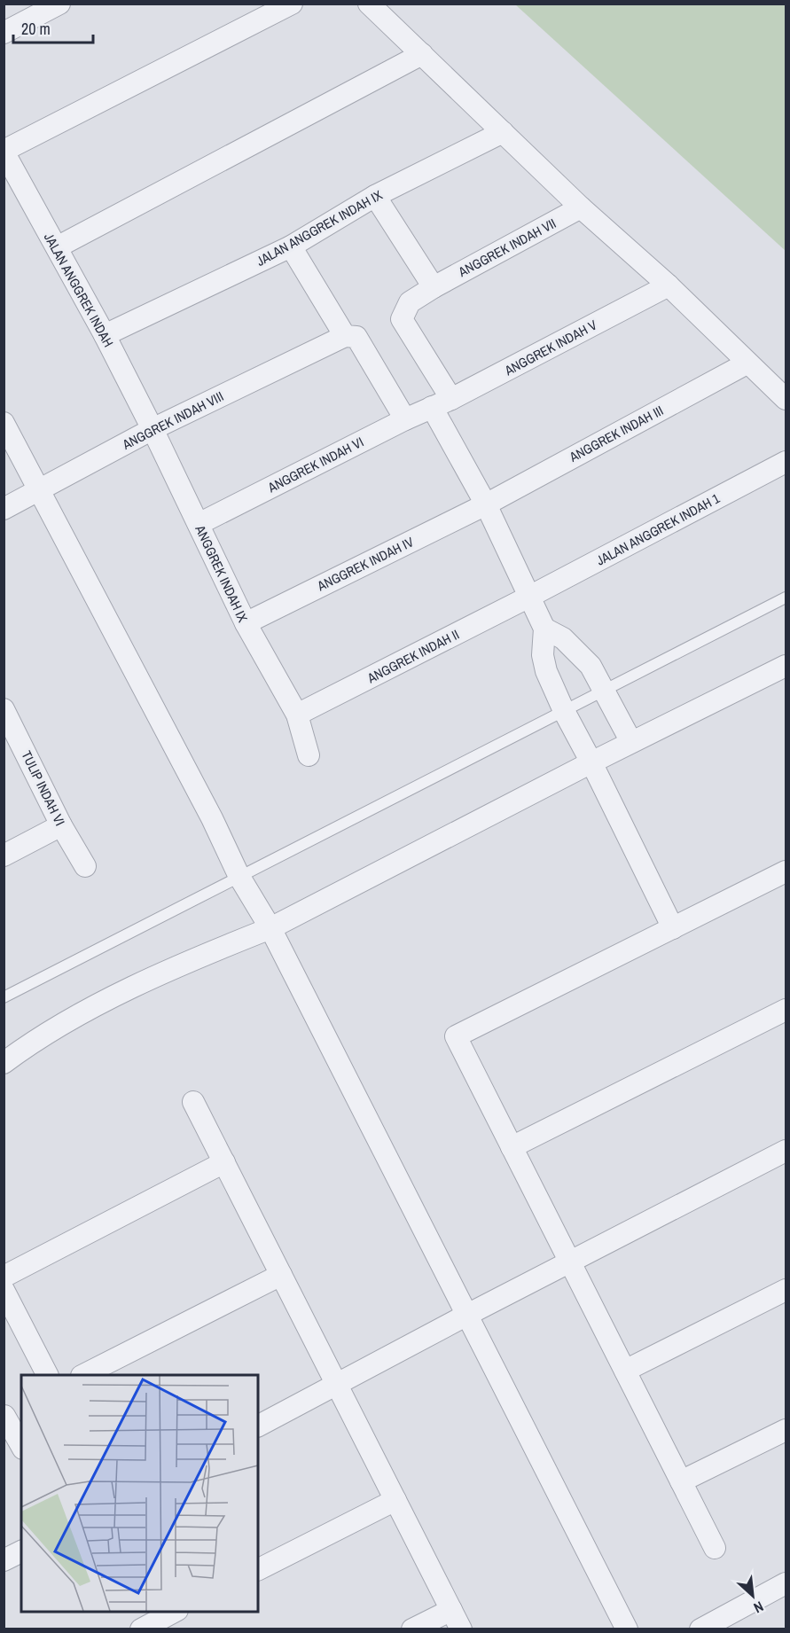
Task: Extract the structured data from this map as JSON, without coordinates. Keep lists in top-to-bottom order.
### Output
{
  "streets": {
    "street": [
      "JALAN ANGGREK INDAH IX",
      "ANGGREK INDAH VII",
      "JALAN ANGGREK INDAH",
      "ANGGREK INDAH V",
      "ANGGREK INDAH VIII",
      "ANGGREK INDAH III",
      "ANGGREK INDAH VI",
      "JALAN ANGGREK INDAH 1",
      "ANGGREK INDAH IV",
      "ANGGREK INDAH IX",
      "ANGGREK INDAH II",
      "TULIP INDAH VI"
    ]
  },
  "crossings": [
    ["JALAN ANGGREK INDAH IX", "JALAN ANGGREK INDAH"],
    ["ANGGREK INDAH VII", "ANGGREK INDAH V"],
    ["ANGGREK INDAH VII", "ANGGREK INDAH VI"],
    ["JALAN ANGGREK INDAH", "ANGGREK INDAH VIII"],
    ["JALAN ANGGREK INDAH", "ANGGREK INDAH IX"],
    ["ANGGREK INDAH V", "ANGGREK INDAH VI"],
    ["ANGGREK INDAH VIII", "ANGGREK INDAH IX"],
    ["ANGGREK INDAH III", "ANGGREK INDAH IV"],
    ["ANGGREK INDAH VI", "ANGGREK INDAH IX"],
    ["JALAN ANGGREK INDAH 1", "ANGGREK INDAH II"],
    ["ANGGREK INDAH IV", "ANGGREK INDAH IX"],
    ["ANGGREK INDAH IX", "ANGGREK INDAH II"]
  ],
  "scale_bar": "20 m",
  "north": "bottom right"
}
